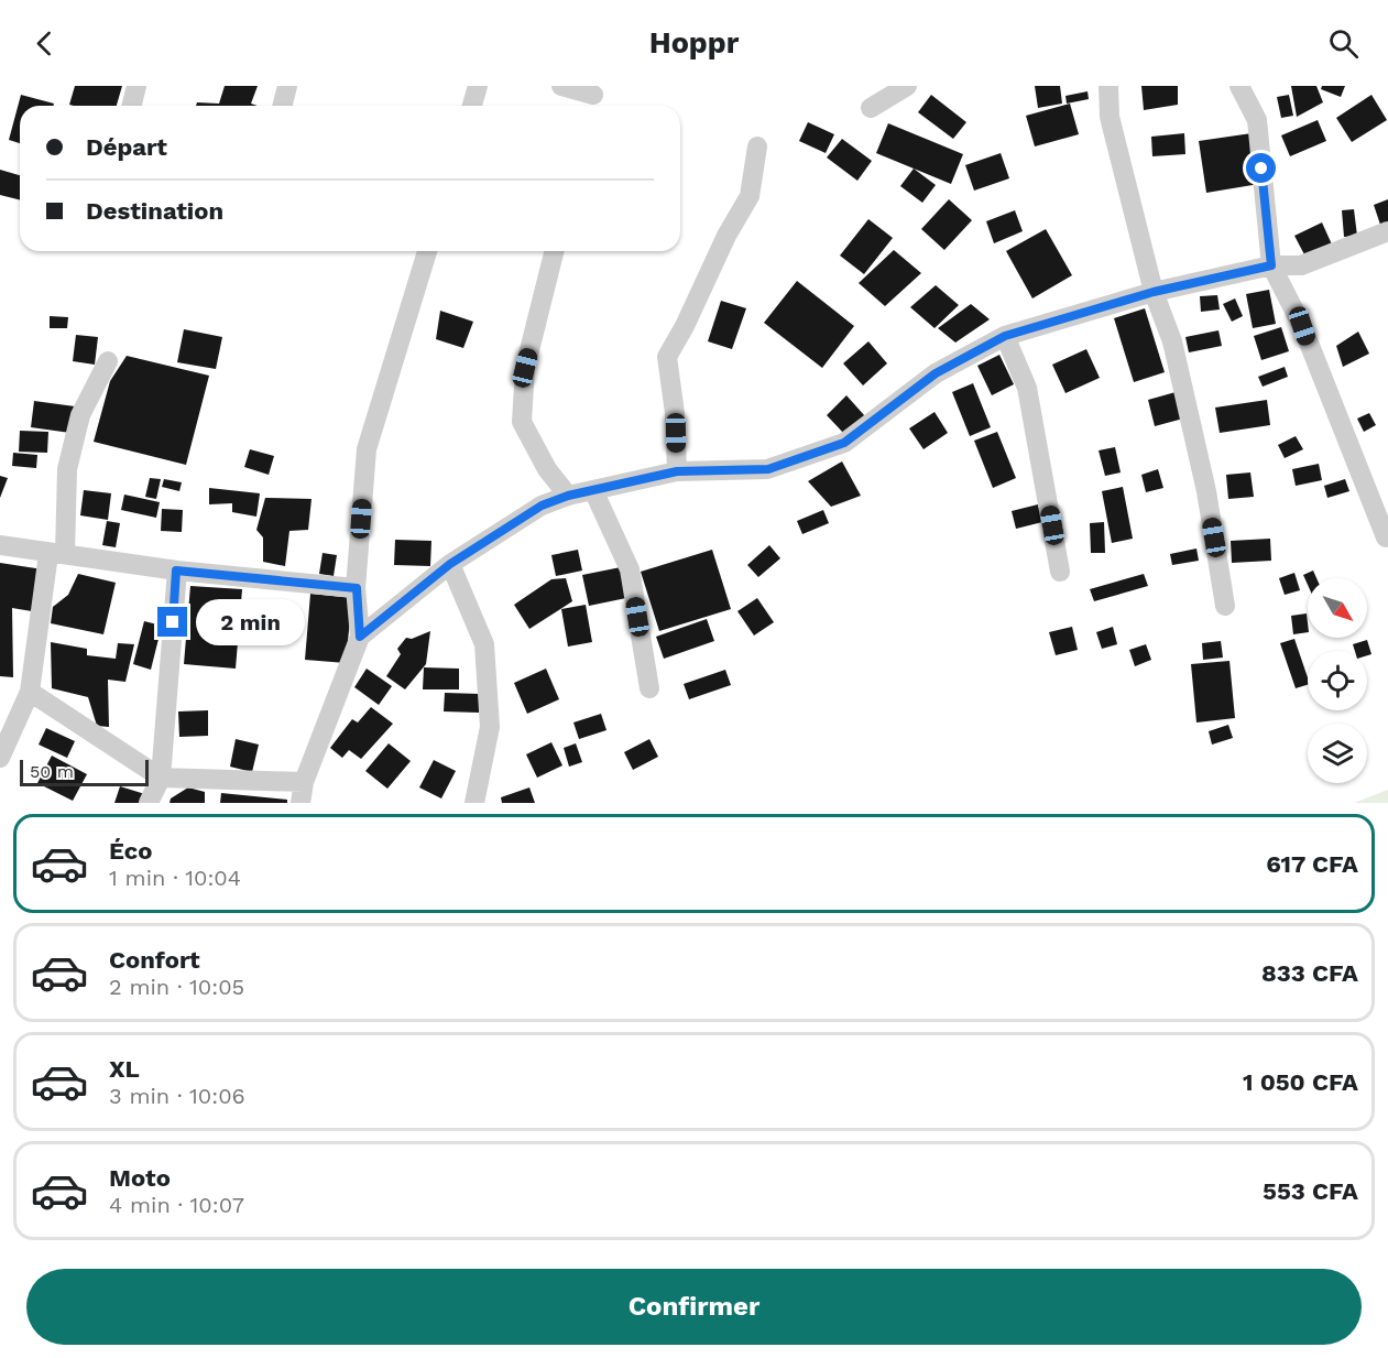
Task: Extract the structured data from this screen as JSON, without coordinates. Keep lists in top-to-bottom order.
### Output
{
  "scale_bar": "50 m",
  "north": "bottom right",
  "page": {
    "header": "Hoppr",
    "banner": ["Départ", "Destination"],
    "bubble": "2 min",
    "scale": "50 m",
    "list": [
      {
        "name": "Éco",
        "note": "1 min · 10:04",
        "value": "617 CFA"
      },
      {
        "name": "Confort",
        "note": "2 min · 10:05",
        "value": "833 CFA"
      },
      {
        "name": "XL",
        "note": "3 min · 10:06",
        "value": "1 050 CFA"
      },
      {
        "name": "Moto",
        "note": "4 min · 10:07",
        "value": "553 CFA"
      }
    ],
    "buttons": "Confirmer"
  }
}
